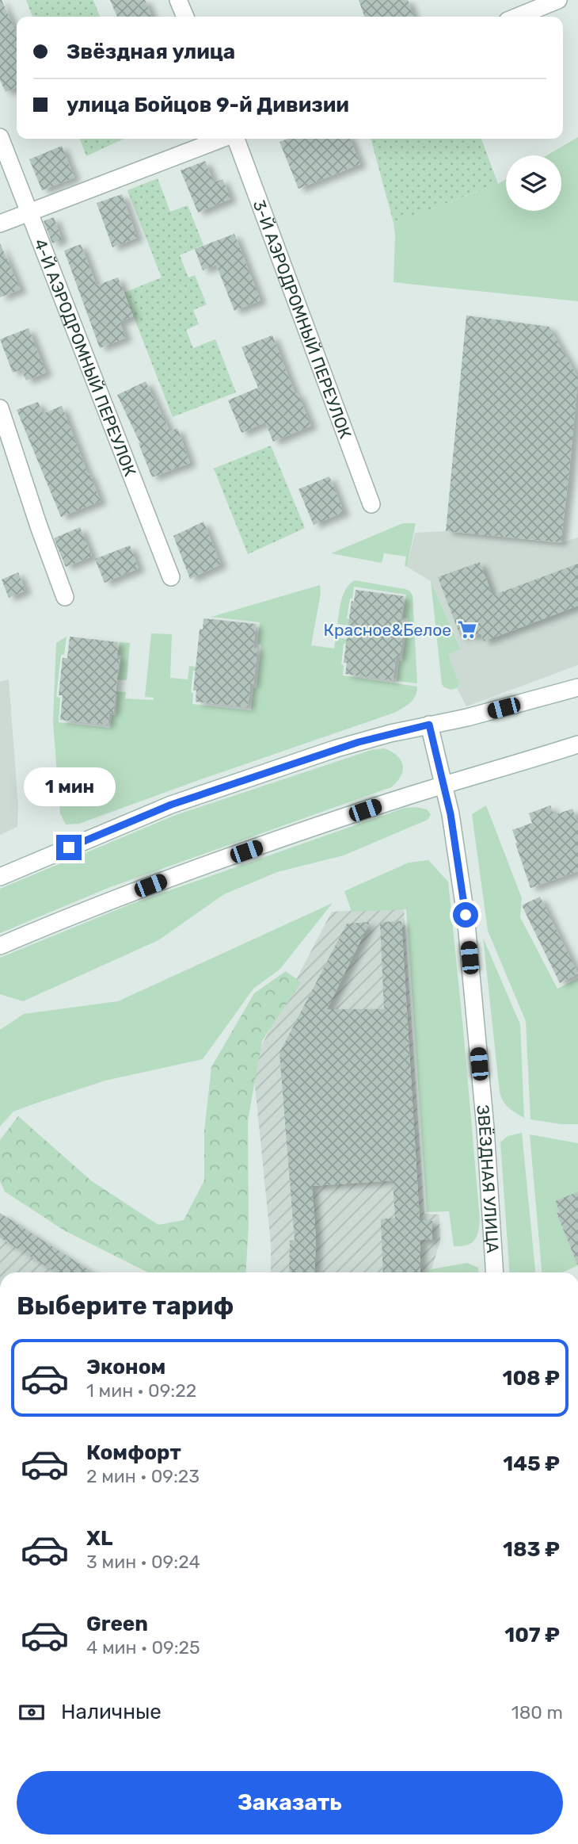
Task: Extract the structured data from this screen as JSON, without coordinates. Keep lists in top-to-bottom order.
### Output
{
  "streets": {
    "street": ["3-Й АЭРОДРОМНЫЙ ПЕРЕУЛОК", "4-Й АЭРОДРОМНЫЙ ПЕРЕУЛОК", "ЗВЁЗДНАЯ УЛИЦА"]
  },
  "places": {
    "supermarket": ["Красное&Белое"]
  },
  "page": {
    "banner": ["Звёздная улица", "улица Бойцов 9-й Дивизии"],
    "bubble": "1 мин",
    "heading": "Выберите тариф",
    "list": [
      {
        "name": "Эконом",
        "note": "1 мин · 09:22",
        "value": "108 ₽"
      },
      {
        "name": "Комфорт",
        "note": "2 мин · 09:23",
        "value": "145 ₽"
      },
      {
        "name": "XL",
        "note": "3 мин · 09:24",
        "value": "183 ₽"
      },
      {
        "name": "Green",
        "note": "4 мин · 09:25",
        "value": "107 ₽"
      }
    ],
    "pay": ["Наличные", "180 m"],
    "buttons": "Заказать"
  }
}
